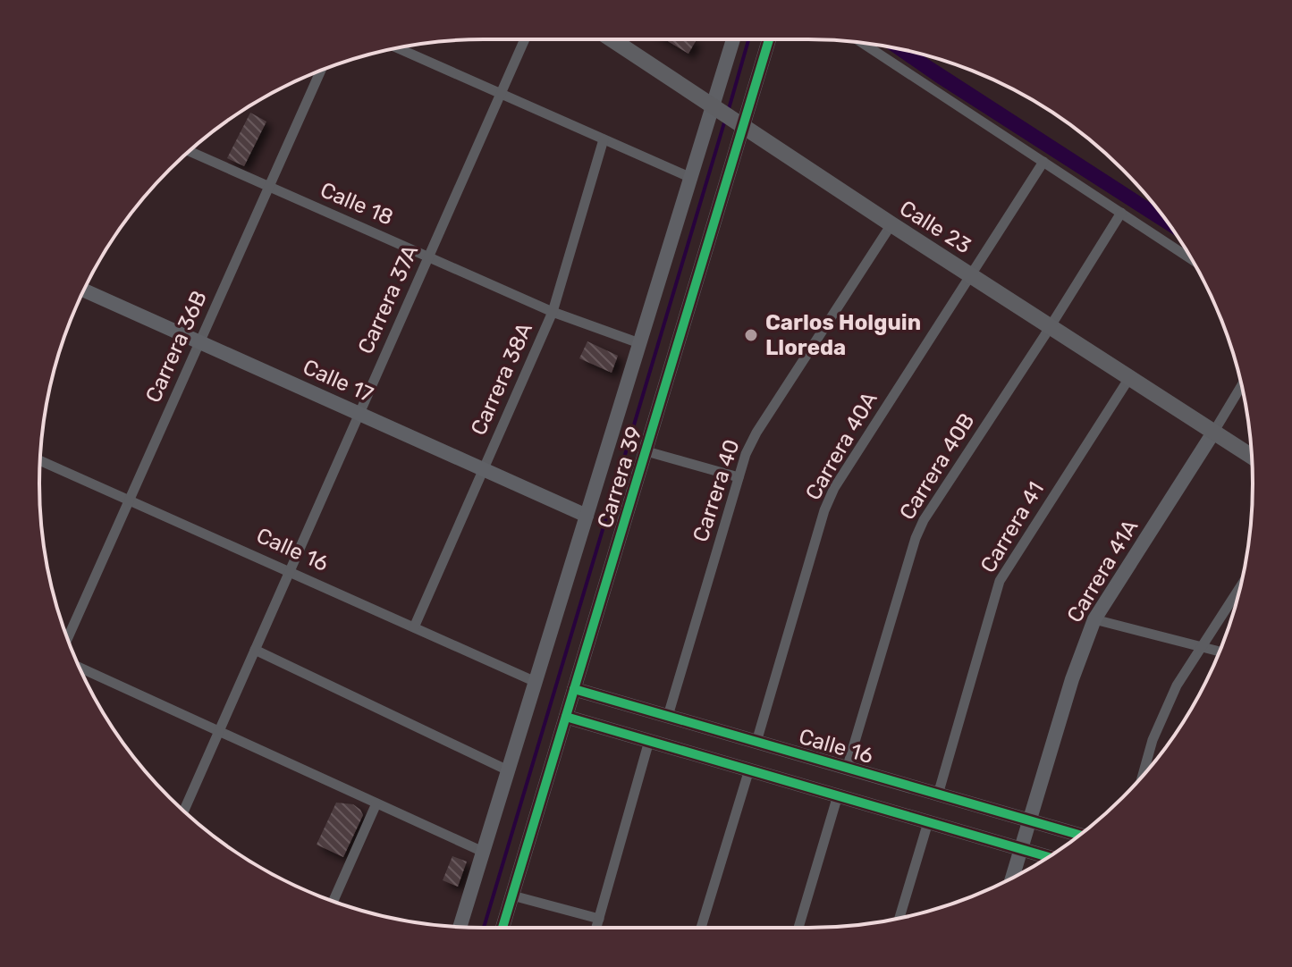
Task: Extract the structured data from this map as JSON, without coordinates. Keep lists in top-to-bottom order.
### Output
{
  "streets": {
    "main road": ["Calle 23"],
    "street": [
      "Calle 18",
      "Carrera 37A",
      "Carrera 36B",
      "Carrera 38A",
      "Calle 17",
      "Carrera 40A",
      "Carrera 40B",
      "Carrera 39",
      "Carrera 40",
      "Carrera 41",
      "Calle 16",
      "Carrera 41A"
    ]
  },
  "crossings": [
    ["Calle 18", "Carrera 37A"],
    ["Calle 18", "Carrera 36B"],
    ["Calle 18", "Carrera 38A"],
    ["Calle 18", "Carrera 39"],
    ["Calle 23", "Carrera 40A"],
    ["Calle 23", "Carrera 40B"],
    ["Calle 23", "Carrera 39"],
    ["Calle 23", "Carrera 40"],
    ["Calle 23", "Carrera 41"],
    ["Calle 23", "Carrera 41A"],
    ["Carrera 37A", "Calle 17"],
    ["Carrera 37A", "Calle 16"],
    ["Carrera 36B", "Calle 17"],
    ["Carrera 36B", "Calle 16"],
    ["Carrera 38A", "Calle 17"],
    ["Carrera 38A", "Calle 16"],
    ["Calle 17", "Carrera 39"],
    ["Carrera 40A", "Calle 16"],
    ["Carrera 40B", "Calle 16"],
    ["Carrera 39", "Calle 16"],
    ["Carrera 40", "Calle 16"],
    ["Carrera 41", "Calle 16"],
    ["Calle 16", "Carrera 41A"]
  ],
  "places": ["Carlos Holguin Lloreda"]
}
